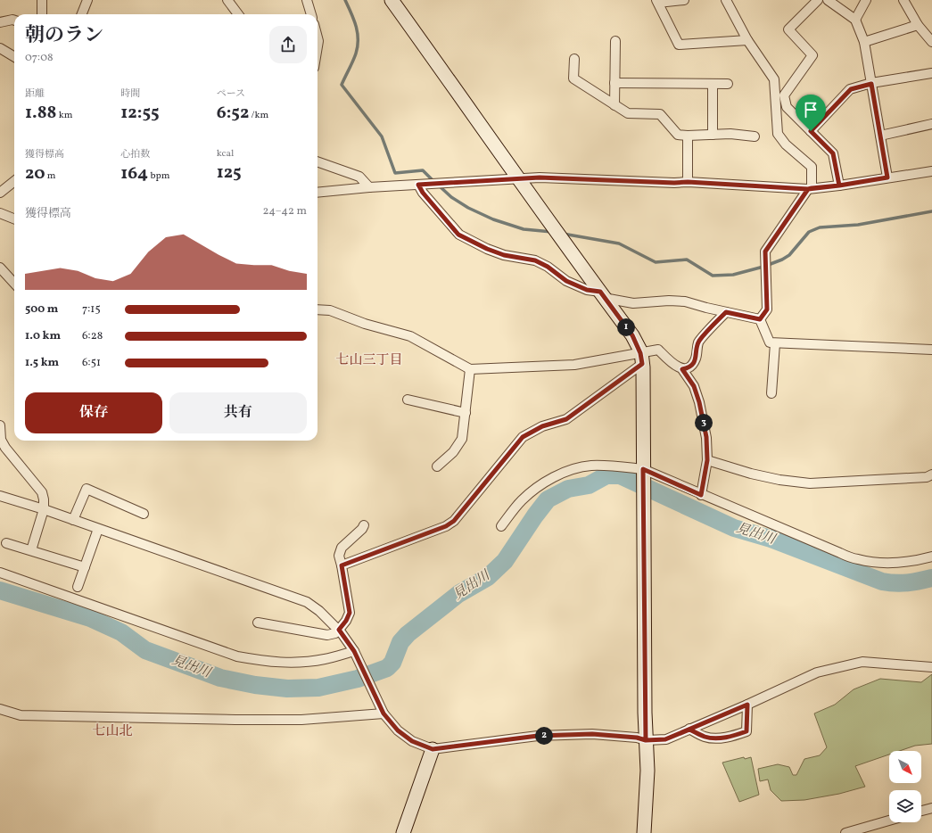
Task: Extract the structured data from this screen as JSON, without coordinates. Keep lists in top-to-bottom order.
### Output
{
  "districts": ["七山三丁目", "七山北"],
  "water": ["見出川"],
  "north": "bottom right",
  "page": {
    "heading": ["朝のラン", "07:08"],
    "stats": [
      ["距離", "1.88 km"],
      ["時間", "12:55"],
      ["ペース", "6:52 /km"],
      ["獲得標高", "20 m"],
      ["心拍数", "164 bpm"],
      ["kcal", "125"]
    ],
    "chart": ["獲得標高", "24–42 m"],
    "list": [
      {
        "name": "500 m",
        "note": "7:15"
      },
      {
        "name": "1.0 km",
        "note": "6:28"
      },
      {
        "name": "1.5 km",
        "note": "6:51"
      }
    ],
    "pins": ["1", "3", "2"],
    "buttons": ["保存", "共有"]
  }
}
